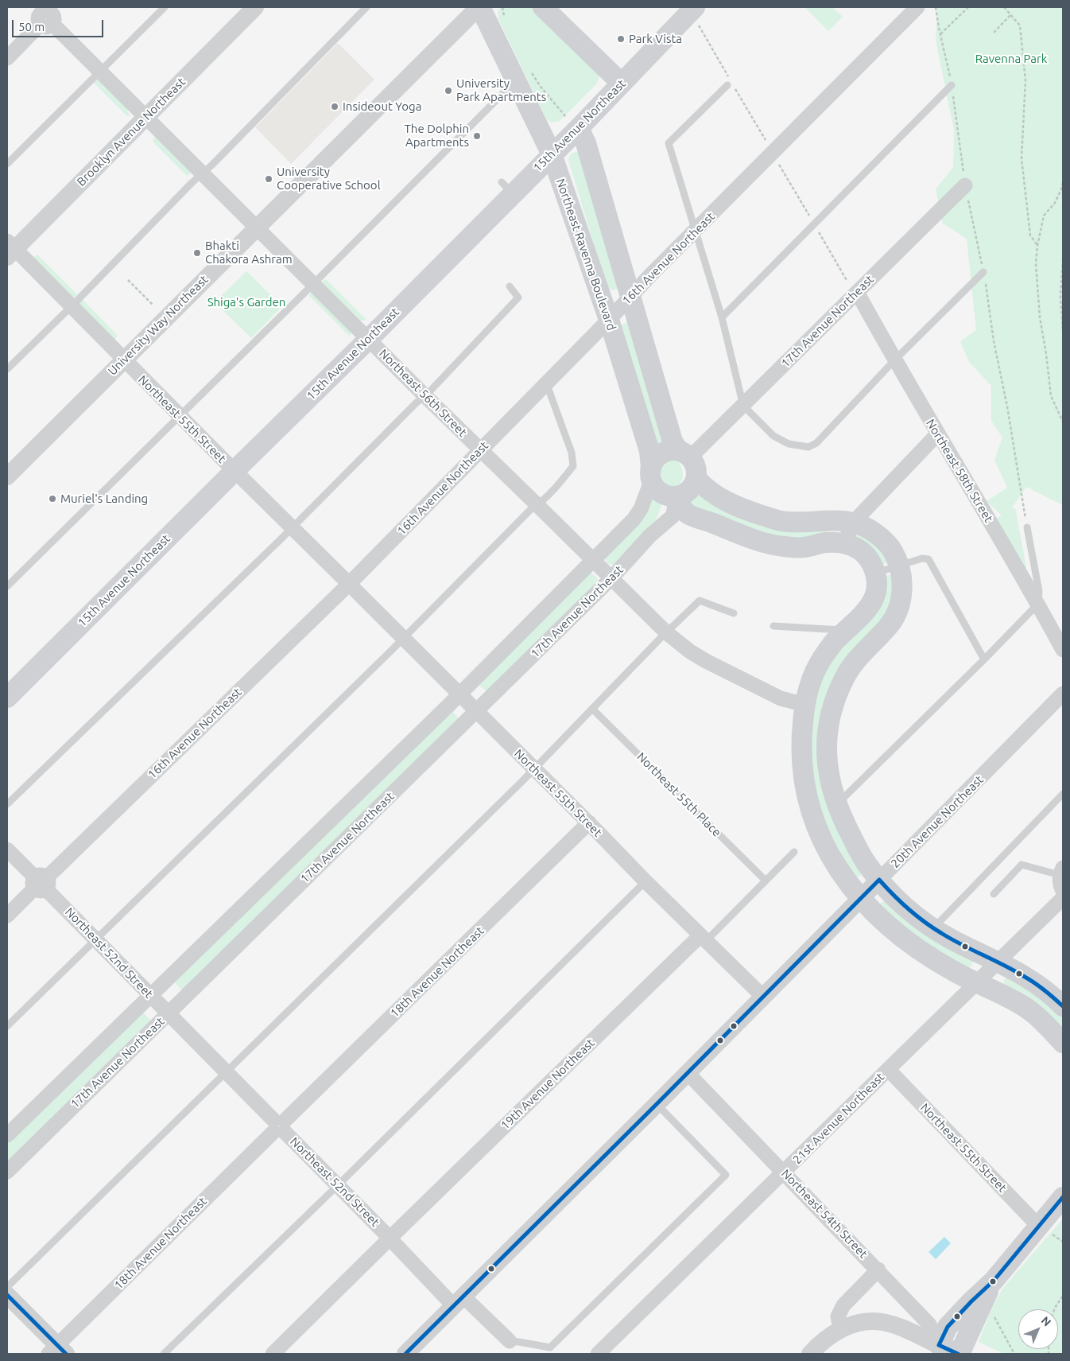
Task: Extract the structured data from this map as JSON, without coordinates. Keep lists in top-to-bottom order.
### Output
{
  "streets": {
    "main road": ["15th Avenue Northeast", "Northeast Ravenna Boulevard"],
    "street": [
      "Brooklyn Avenue Northeast",
      "16th Avenue Northeast",
      "17th Avenue Northeast",
      "University Way Northeast",
      "Northeast 56th Street",
      "Northeast 55th Street",
      "Northeast 58th Street",
      "20th Avenue Northeast",
      "Northeast 52nd Street",
      "18th Avenue Northeast",
      "19th Avenue Northeast",
      "21st Avenue Northeast",
      "Northeast 54th Street"
    ],
    "lane": ["Northeast 55th Place"]
  },
  "crossings": [
    ["15th Avenue Northeast", "Northeast Ravenna Boulevard"],
    ["15th Avenue Northeast", "Northeast 56th Street"],
    ["15th Avenue Northeast", "Northeast 55th Street"],
    ["Brooklyn Avenue Northeast", "Northeast 56th Street"],
    ["Brooklyn Avenue Northeast", "Northeast 55th Street"],
    ["Northeast Ravenna Boulevard", "16th Avenue Northeast"],
    ["Northeast Ravenna Boulevard", "17th Avenue Northeast"],
    ["Northeast Ravenna Boulevard", "University Way Northeast"],
    ["16th Avenue Northeast", "Northeast 56th Street"],
    ["16th Avenue Northeast", "Northeast 55th Street"],
    ["16th Avenue Northeast", "Northeast 52nd Street"],
    ["17th Avenue Northeast", "Northeast 56th Street"],
    ["17th Avenue Northeast", "Northeast 55th Street"],
    ["17th Avenue Northeast", "Northeast 58th Street"],
    ["17th Avenue Northeast", "Northeast 52nd Street"],
    ["University Way Northeast", "Northeast 56th Street"],
    ["University Way Northeast", "Northeast 55th Street"],
    ["Northeast 55th Street", "20th Avenue Northeast"],
    ["Northeast 55th Street", "18th Avenue Northeast"],
    ["Northeast 55th Street", "19th Avenue Northeast"],
    ["Northeast 55th Street", "21st Avenue Northeast"],
    ["Northeast 55th Place", "19th Avenue Northeast"],
    ["20th Avenue Northeast", "Northeast 52nd Street"],
    ["20th Avenue Northeast", "Northeast 54th Street"],
    ["Northeast 52nd Street", "18th Avenue Northeast"],
    ["Northeast 52nd Street", "19th Avenue Northeast"],
    ["21st Avenue Northeast", "Northeast 54th Street"]
  ],
  "parks": ["Ravenna Park", "Shiga's Garden"],
  "places": [
    "Park Vista",
    "University Park Apartments",
    "Insideout Yoga",
    "The Dolphin Apartments",
    "University Cooperative School",
    "Bhakti Chakora Ashram",
    "Muriel's Landing"
  ],
  "scale_bar": "50 m",
  "north": "top right"
}
